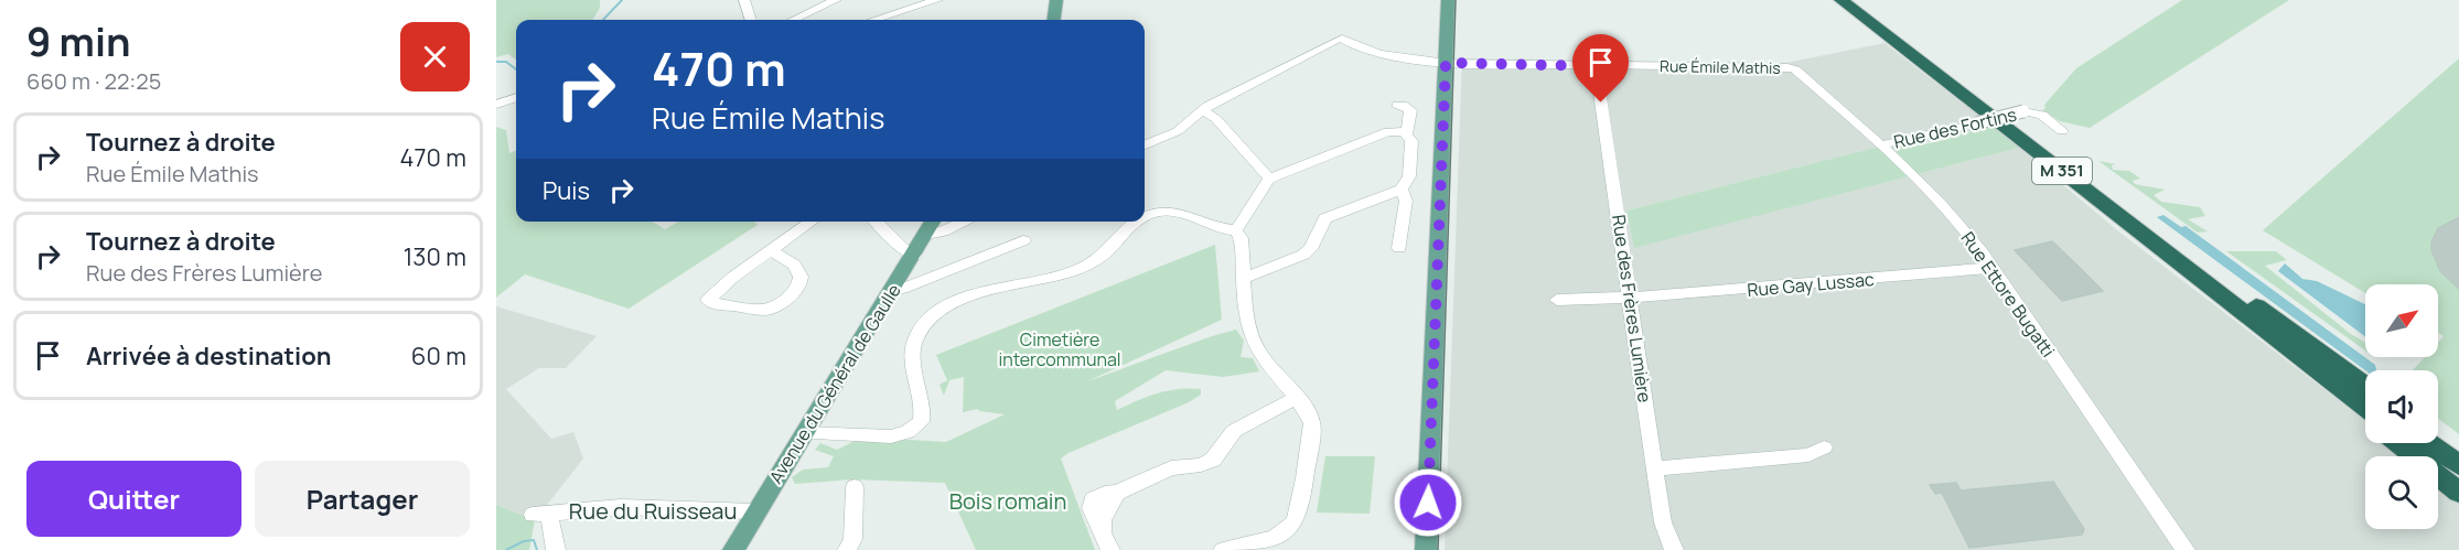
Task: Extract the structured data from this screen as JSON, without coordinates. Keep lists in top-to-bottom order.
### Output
{
  "streets": {
    "highway": ["M 351"],
    "main road": ["Avenue du Général de Gaulle"],
    "street": [
      "Rue Émile Mathis",
      "Rue des Fortins",
      "Rue Gay Lussac",
      "Rue Ettore Bugatti",
      "Rue des Frères Lumière",
      "Rue du Ruisseau"
    ]
  },
  "crossings": [
    ["Rue Émile Mathis", "Rue Ettore Bugatti"],
    ["Rue Émile Mathis", "Rue des Frères Lumière"],
    ["Rue des Fortins", "Rue Ettore Bugatti"],
    ["Rue Gay Lussac", "Rue Ettore Bugatti"],
    ["Rue Gay Lussac", "Rue des Frères Lumière"],
    ["Avenue du Général de Gaulle", "Rue du Ruisseau"]
  ],
  "parks": ["Cimetière intercommunal", "Bois romain"],
  "north": "top right",
  "page": {
    "heading": ["9 min", "660 m · 22:25"],
    "turn": ["470 m", "Rue Émile Mathis"],
    "list": [
      {
        "name": "Tournez à droite",
        "note": "Rue Émile Mathis",
        "value": "470 m"
      },
      {
        "name": "Tournez à droite",
        "note": "Rue des Frères Lumière",
        "value": "130 m"
      },
      {
        "name": "Arrivée à destination",
        "value": "60 m"
      }
    ],
    "then": "Puis",
    "buttons": ["Quitter", "Partager"]
  }
}
